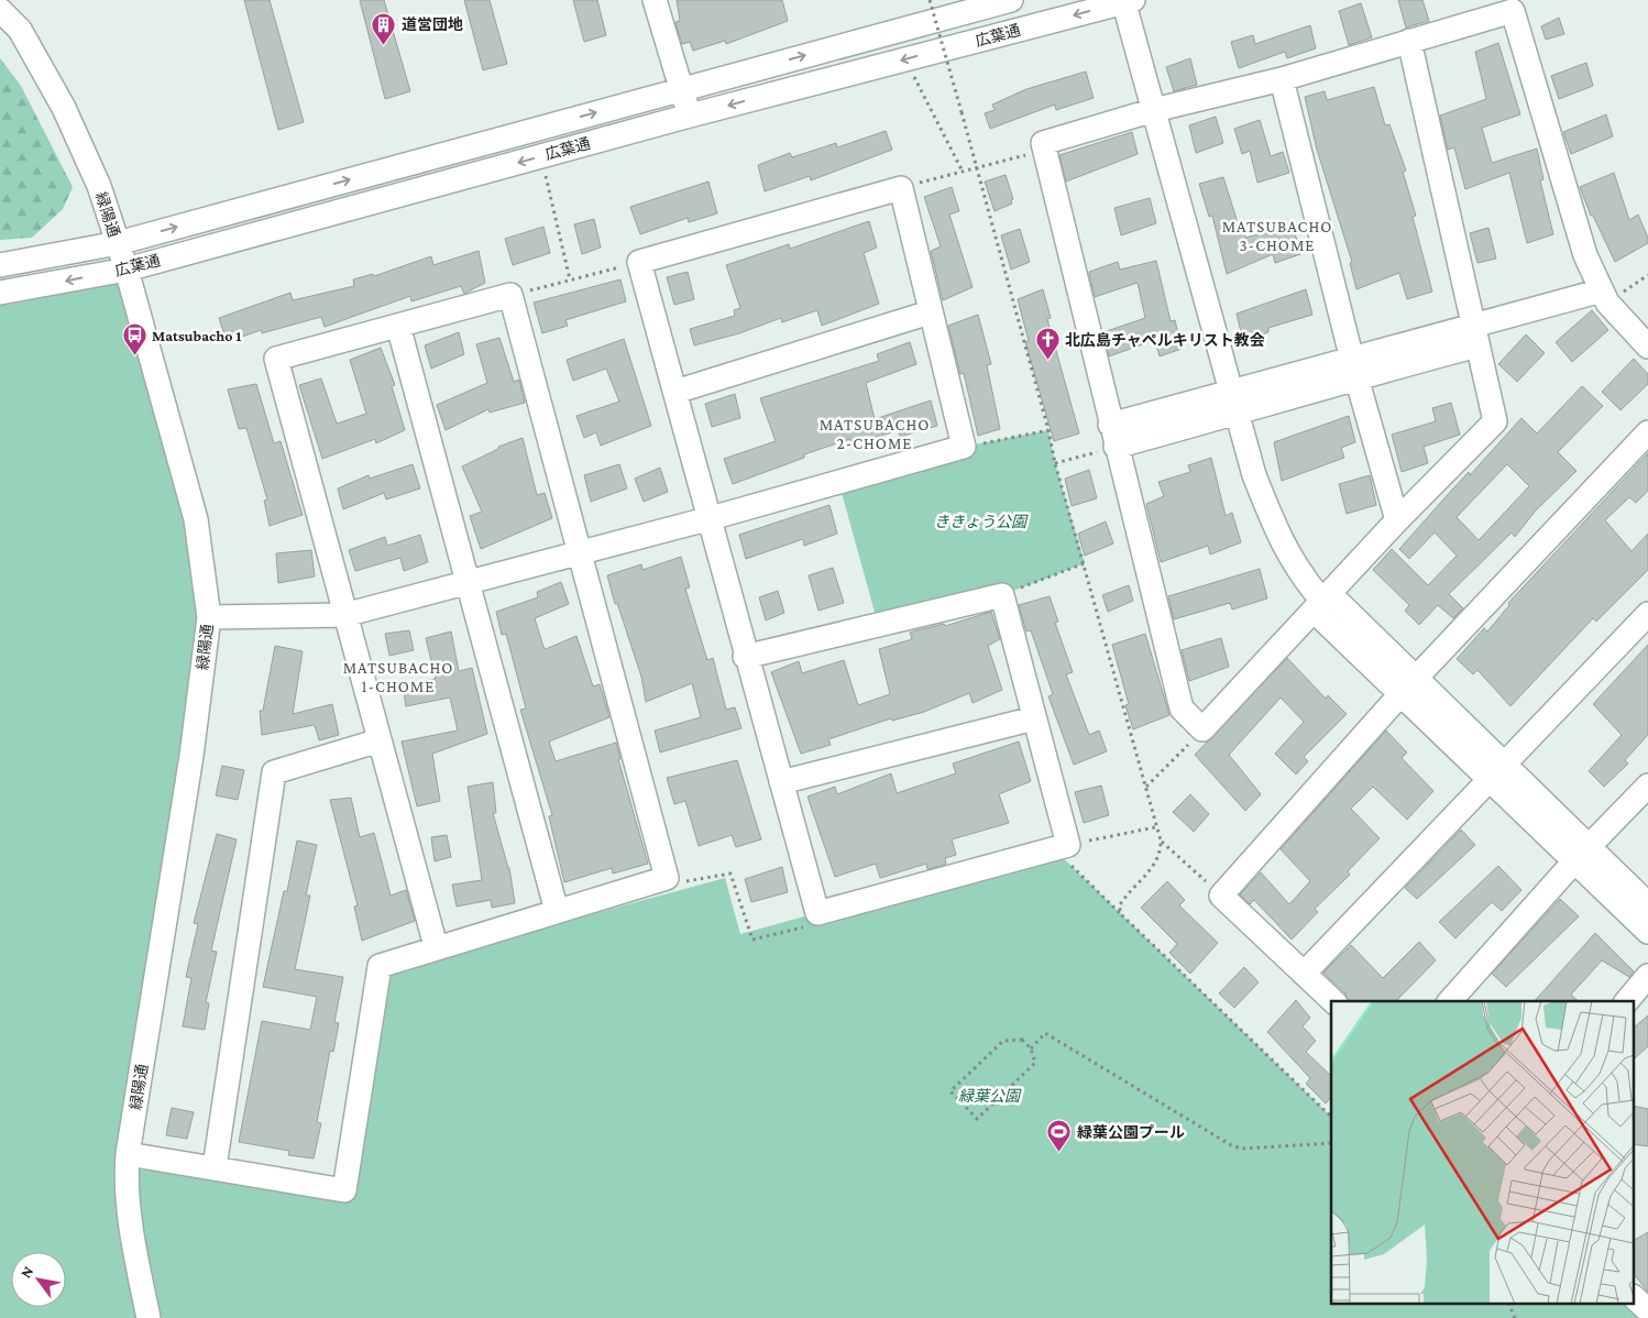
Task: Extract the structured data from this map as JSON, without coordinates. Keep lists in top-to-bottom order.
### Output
{
  "streets": {
    "street": ["広葉通", "緑陽通"]
  },
  "crossings": [
    ["広葉通", "緑陽通"]
  ],
  "districts": ["MATSUBACHO 3-CHOME", "MATSUBACHO 2-CHOME", "MATSUBACHO 1-CHOME"],
  "parks": ["ききょう公園", "緑葉公園"],
  "places": {
    "building": ["道営団地"],
    "bus stop": ["Matsubacho 1"],
    "church": ["北広島チャペルキリスト教会"],
    "sports": ["緑葉公園プール"]
  },
  "north": "top left"
}
